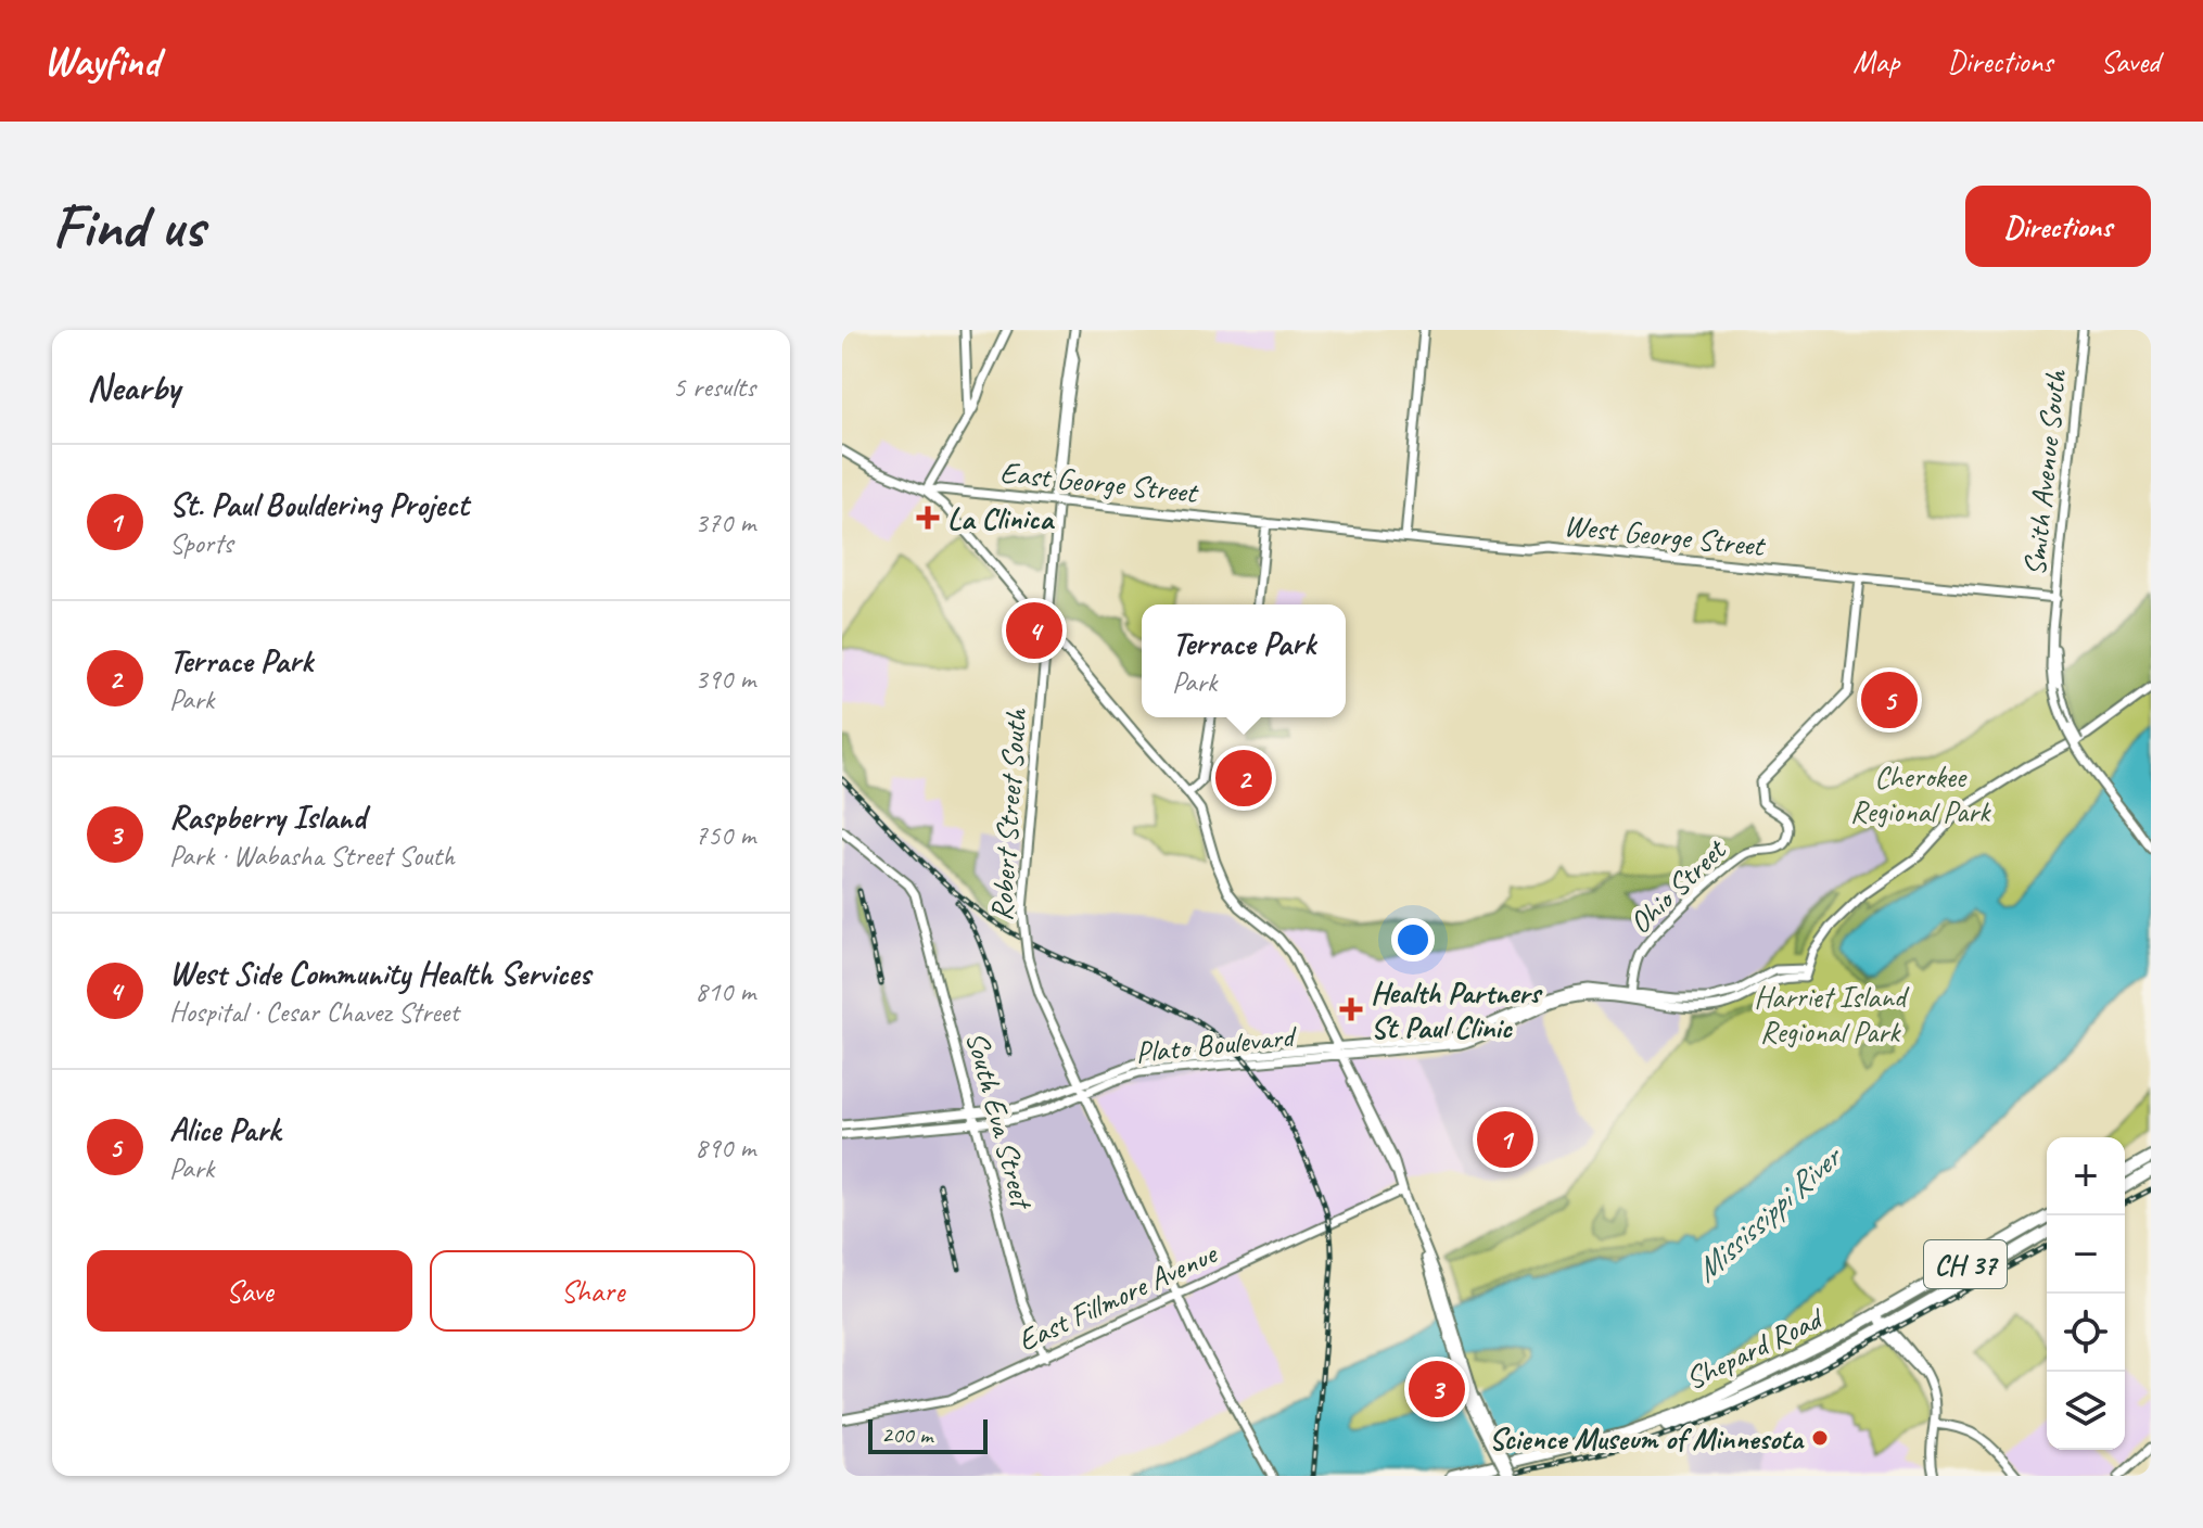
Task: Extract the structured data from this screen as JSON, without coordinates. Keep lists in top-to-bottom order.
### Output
{
  "streets": {
    "highway": ["CH 37", "Shepard Road"],
    "street": [
      "Smith Avenue South",
      "East George Street",
      "West George Street",
      "Robert Street South",
      "Ohio Street",
      "Plato Boulevard",
      "South Eva Street",
      "East Fillmore Avenue"
    ]
  },
  "crossings": [
    ["Smith Avenue South", "West George Street"],
    ["East George Street", "West George Street"],
    ["West George Street", "Ohio Street"],
    ["Robert Street South", "Plato Boulevard"],
    ["Robert Street South", "East Fillmore Avenue"],
    ["Ohio Street", "Plato Boulevard"],
    ["Plato Boulevard", "South Eva Street"],
    ["South Eva Street", "East Fillmore Avenue"]
  ],
  "water": ["Mississippi River"],
  "parks": ["Cherokee Regional Park", "Harriet Island Regional Park"],
  "places": {
    "health": ["La Clinica", "Health Partners St Paul Clinic"],
    "other": ["Science Museum of Minnesota"]
  },
  "scale_bar": "200 m",
  "page": {
    "header": "Wayfind",
    "nav": ["Map", "Directions", "Saved"],
    "buttons": [
      "Directions",
      ["Save", "Share"]
    ],
    "title": "Find us",
    "heading": ["Nearby", "5 results"],
    "list": [
      {
        "mark": "1",
        "name": "St. Paul Bouldering Project",
        "note": "Sports",
        "value": "370 m"
      },
      {
        "mark": "2",
        "name": "Terrace Park",
        "note": "Park",
        "value": "390 m"
      },
      {
        "mark": "3",
        "name": "Raspberry Island",
        "note": "Park · Wabasha Street South",
        "value": "750 m"
      },
      {
        "mark": "4",
        "name": "West Side Community Health Services",
        "note": "Hospital · Cesar Chavez Street",
        "value": "810 m"
      },
      {
        "mark": "5",
        "name": "Alice Park",
        "note": "Park",
        "value": "890 m"
      }
    ],
    "pins": [
      "4",
      "5",
      "2",
      "1",
      "3"
    ],
    "popup": ["Terrace Park", "Park"],
    "map_buttons": ["+", "−"],
    "scale": "200 m"
  }
}
